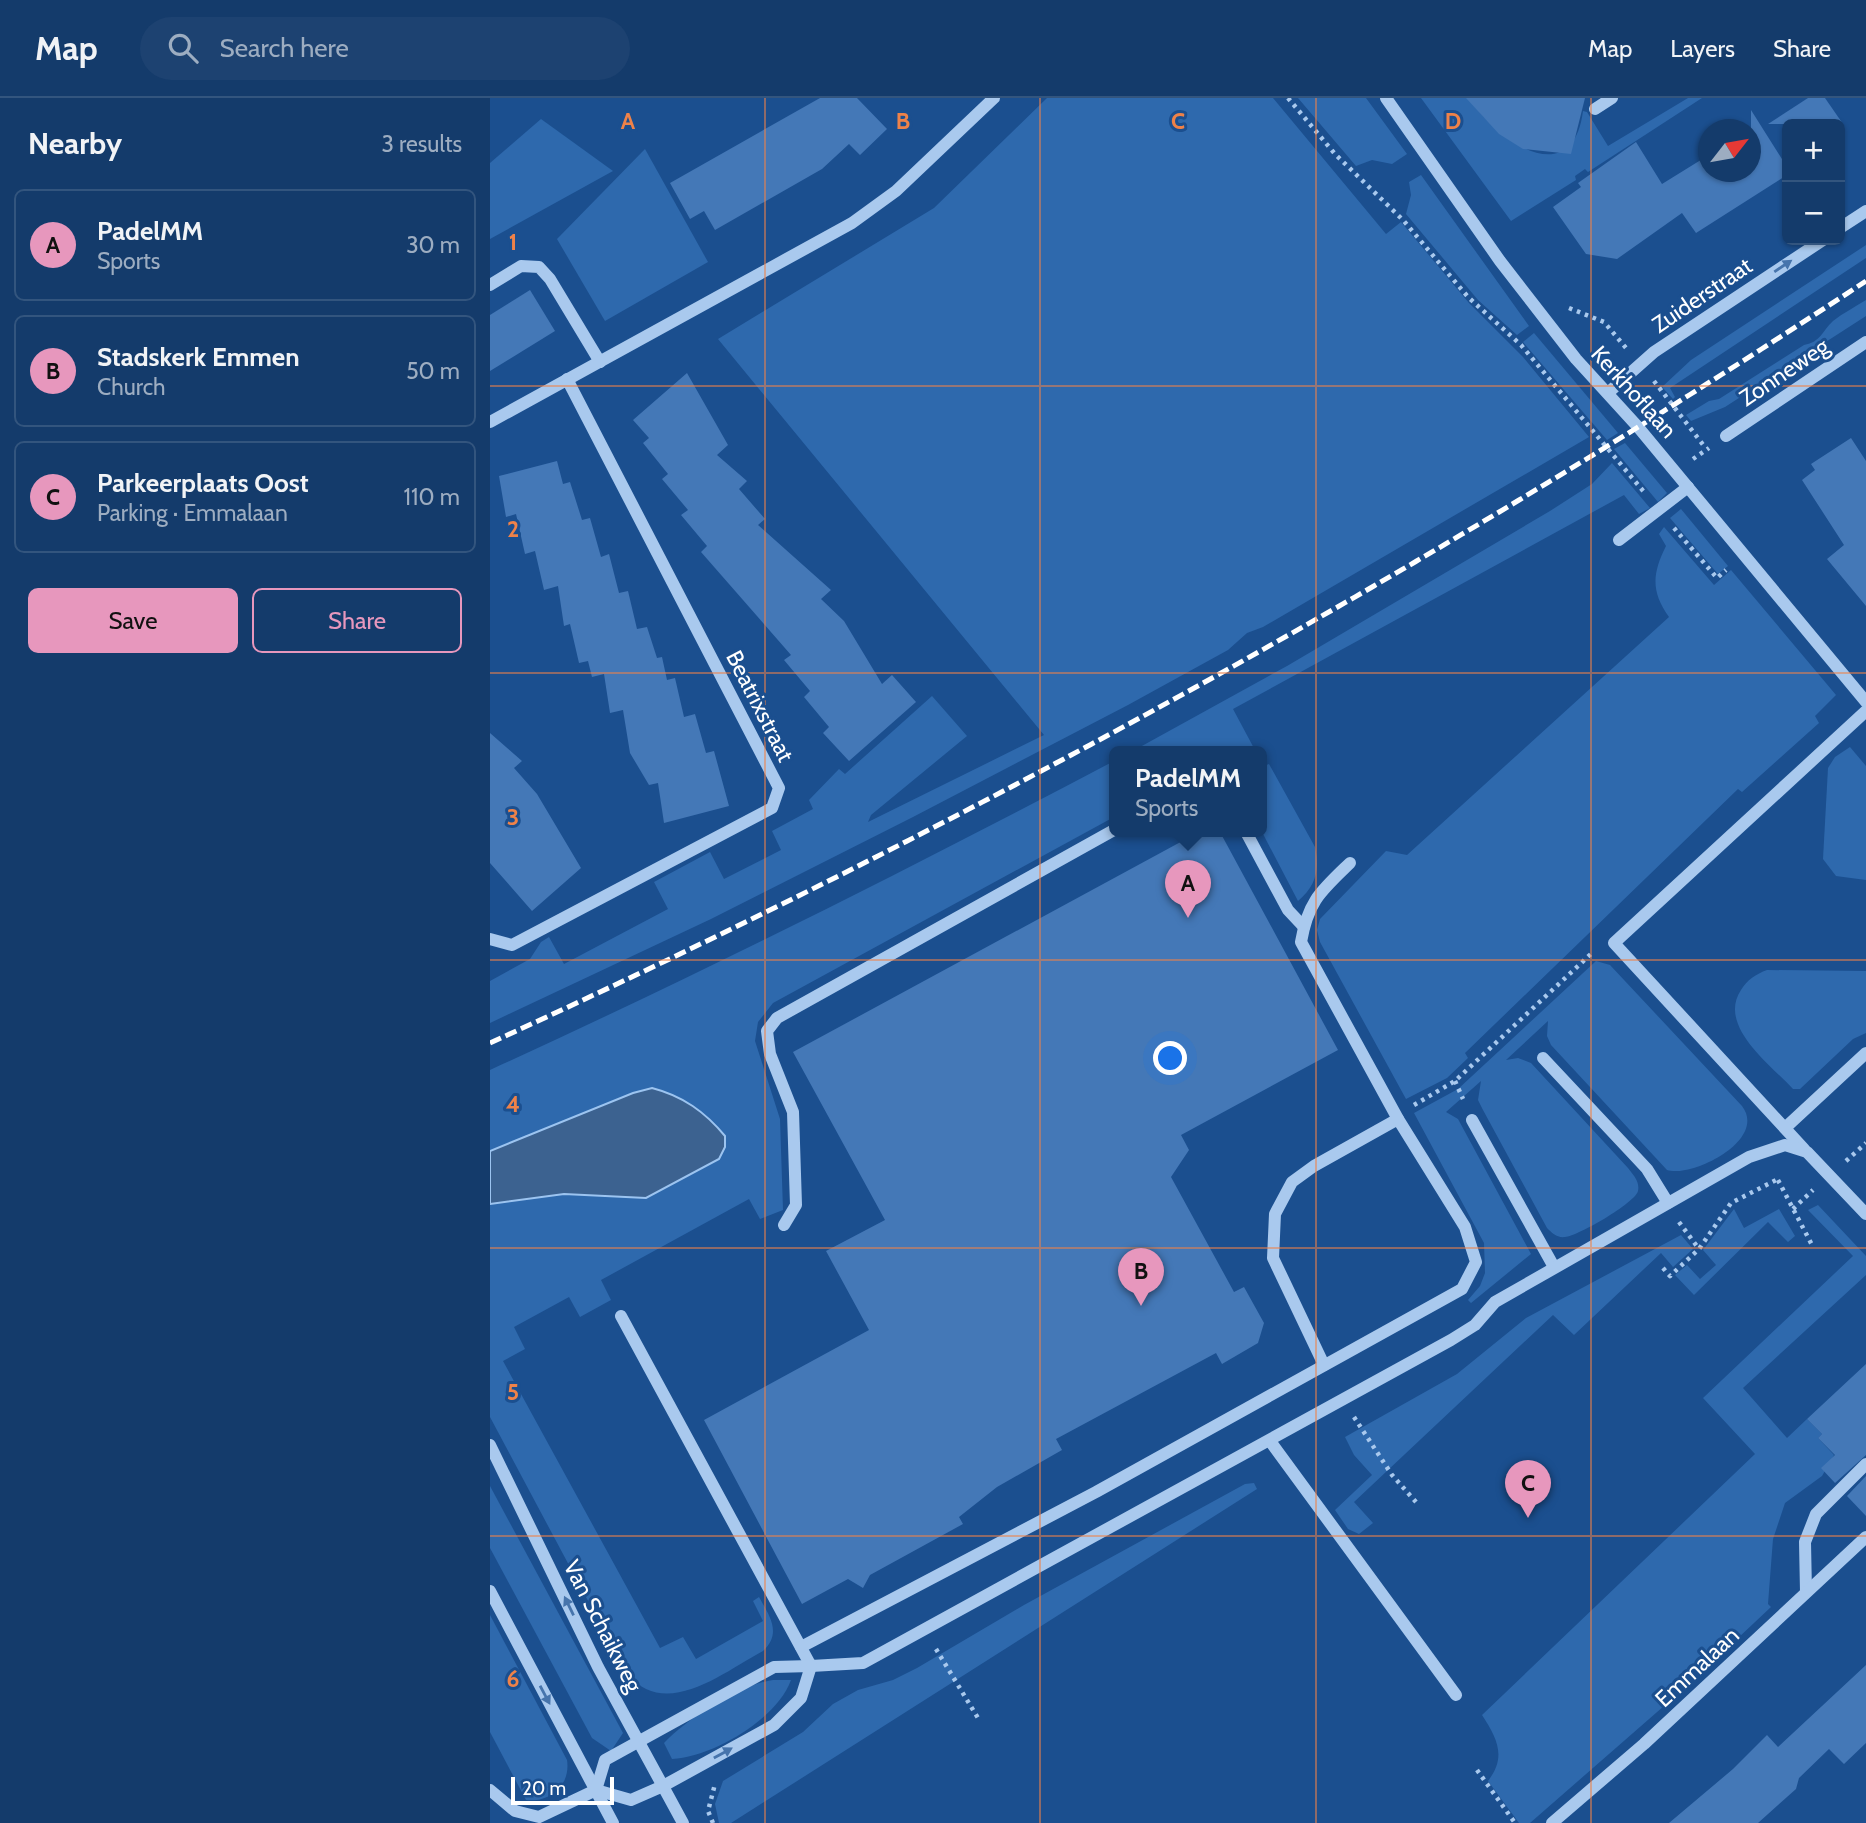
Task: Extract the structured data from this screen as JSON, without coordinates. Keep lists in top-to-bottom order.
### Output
{
  "streets": {
    "street": [
      "Zuiderstraat",
      "Zonneweg",
      "Kerkhoflaan",
      "Beatrixstraat",
      "Van Schaikweg",
      "Emmalaan"
    ]
  },
  "crossings": [
    ["Zuiderstraat", "Kerkhoflaan"]
  ],
  "one_way": ["Zuiderstraat"],
  "scale_bar": "20 m",
  "north": "top right",
  "page": {
    "header": "Map",
    "search": "Search here",
    "nav": ["Map", "Layers", "Share"],
    "heading": ["Nearby", "3 results"],
    "map_buttons": ["+", "−"],
    "list": [
      {
        "mark": "A",
        "name": "PadelMM",
        "note": "Sports",
        "value": "30 m"
      },
      {
        "mark": "B",
        "name": "Stadskerk Emmen",
        "note": "Church",
        "value": "50 m"
      },
      {
        "mark": "C",
        "name": "Parkeerplaats Oost",
        "note": "Parking · Emmalaan",
        "value": "110 m"
      }
    ],
    "buttons": ["Save", "Share"],
    "popup": ["PadelMM", "Sports"],
    "pins": ["A", "B", "C"],
    "scale": "20 m"
  },
  "grid": {
    "columns": [
      "A",
      "B",
      "C",
      "D"
    ],
    "rows": [
      "1",
      "2",
      "3",
      "4",
      "5",
      "6"
    ]
  }
}
